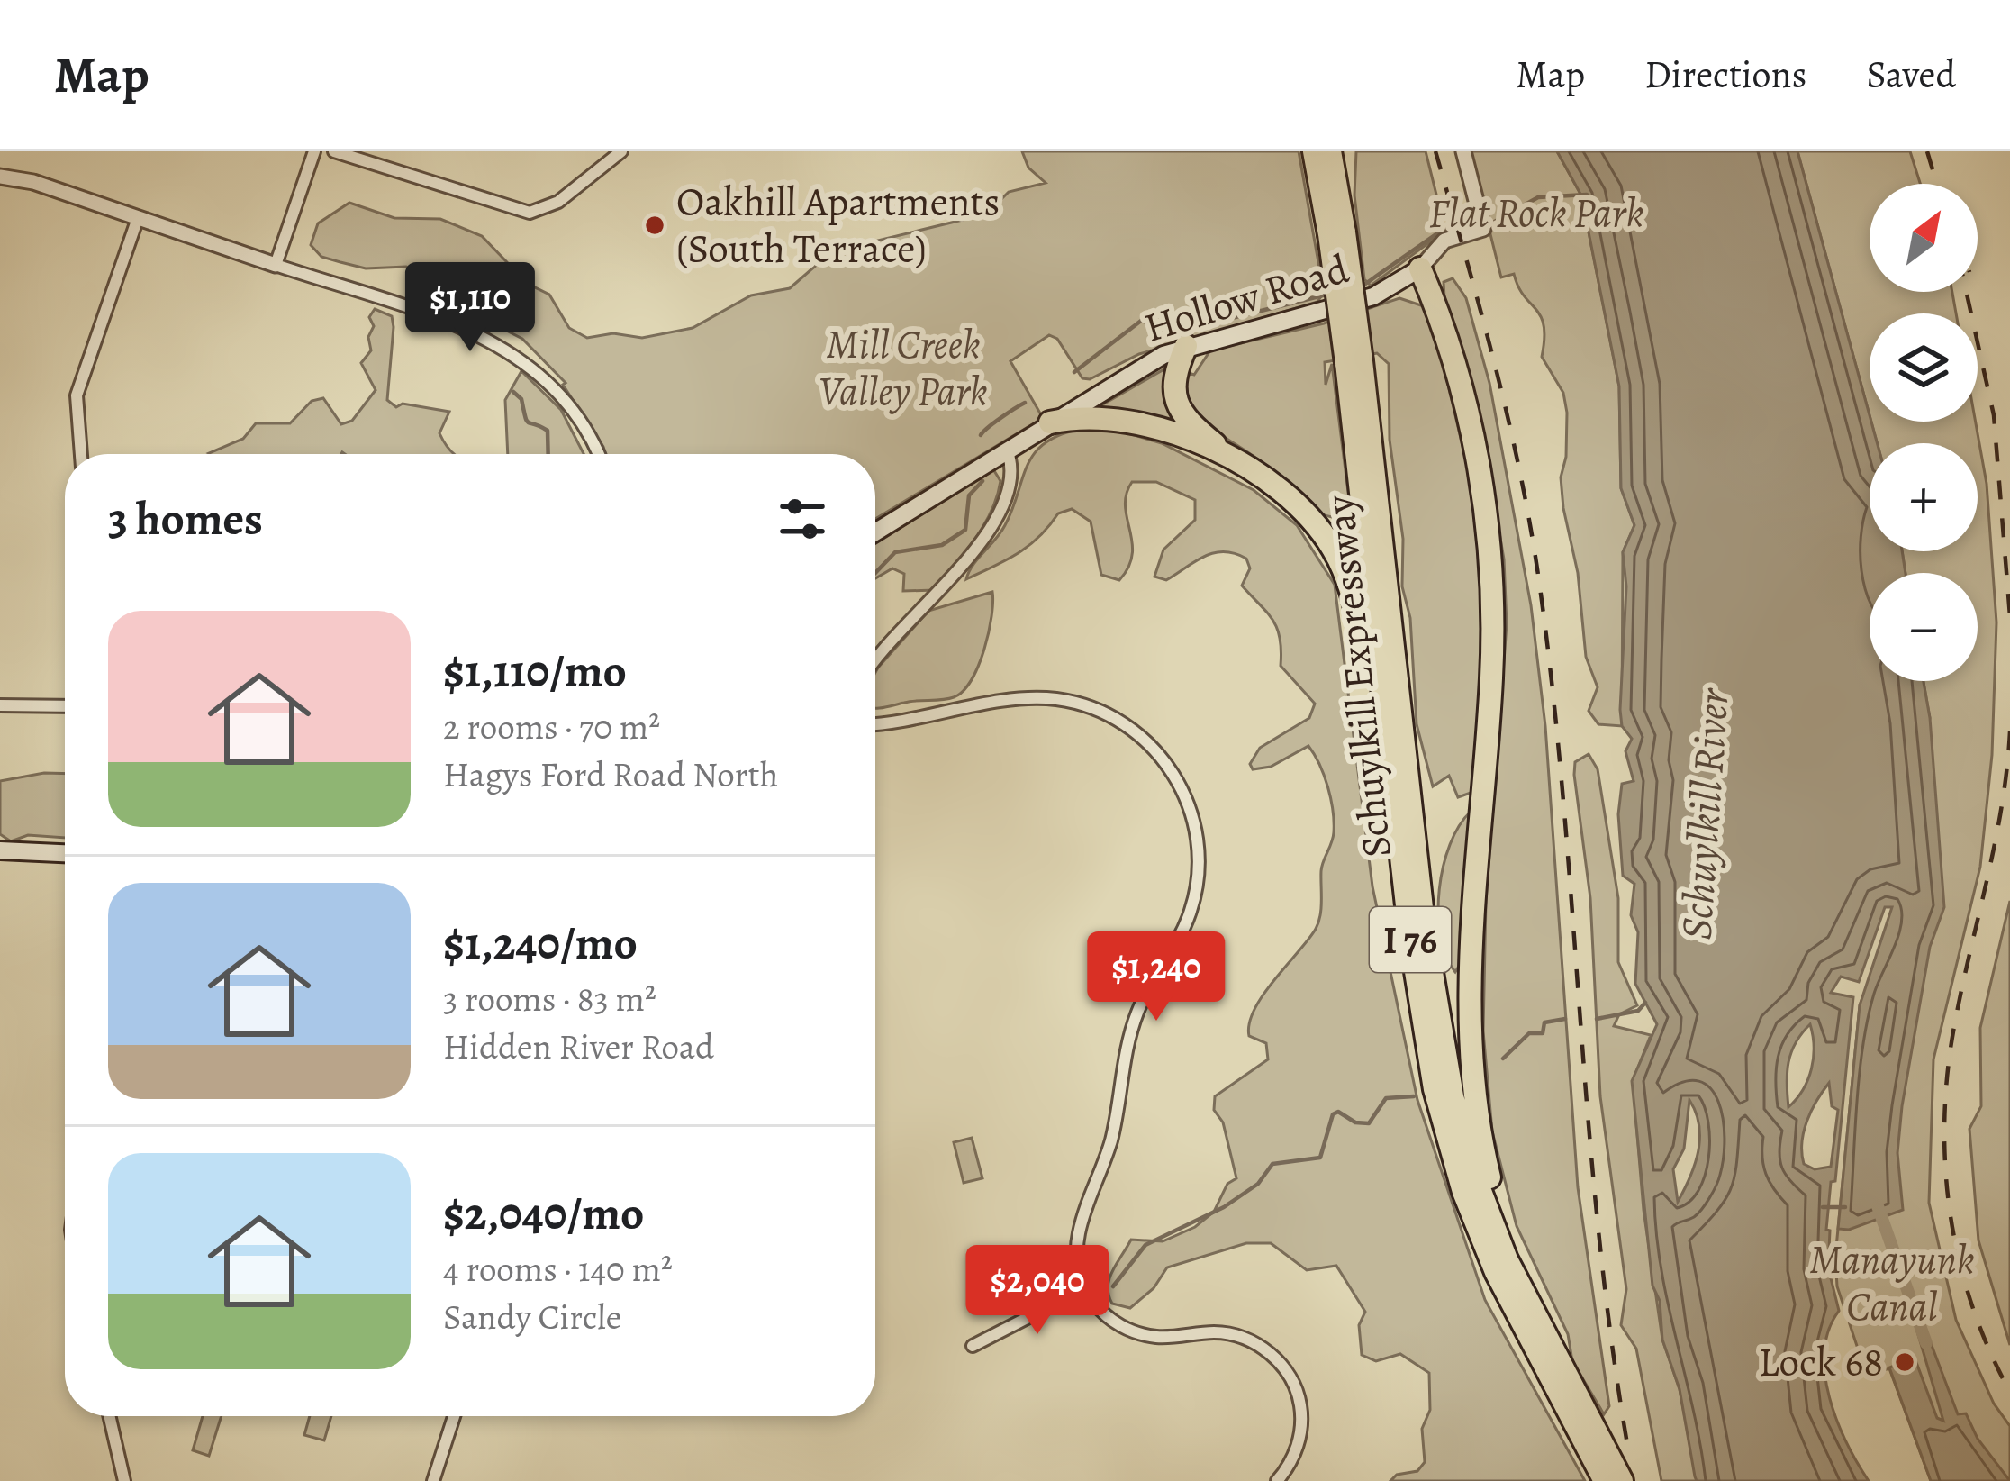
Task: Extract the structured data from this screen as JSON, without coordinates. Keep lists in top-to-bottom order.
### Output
{
  "streets": {
    "highway": ["Schuylkill Expressway", "I 76"],
    "main road": ["Hollow Road"]
  },
  "water": ["Schuylkill River"],
  "parks": ["Flat Rock Park", "Mill Creek Valley Park", "Manayunk Canal"],
  "places": ["Oakhill Apartments (South Terrace)", "Lock 68"],
  "north": "top right",
  "page": {
    "header": "Map",
    "nav": ["Map", "Directions", "Saved"],
    "map_buttons": ["+", "−"],
    "price": ["$1,110", "$1,240", "$2,040"],
    "heading": "3 homes",
    "list": [
      {
        "name": "$1,110/mo",
        "note": "2 rooms · 70 m² · Hagys Ford Road North"
      },
      {
        "name": "$1,240/mo",
        "note": "3 rooms · 83 m² · Hidden River Road"
      },
      {
        "name": "$2,040/mo",
        "note": "4 rooms · 140 m² · Sandy Circle"
      }
    ]
  }
}
